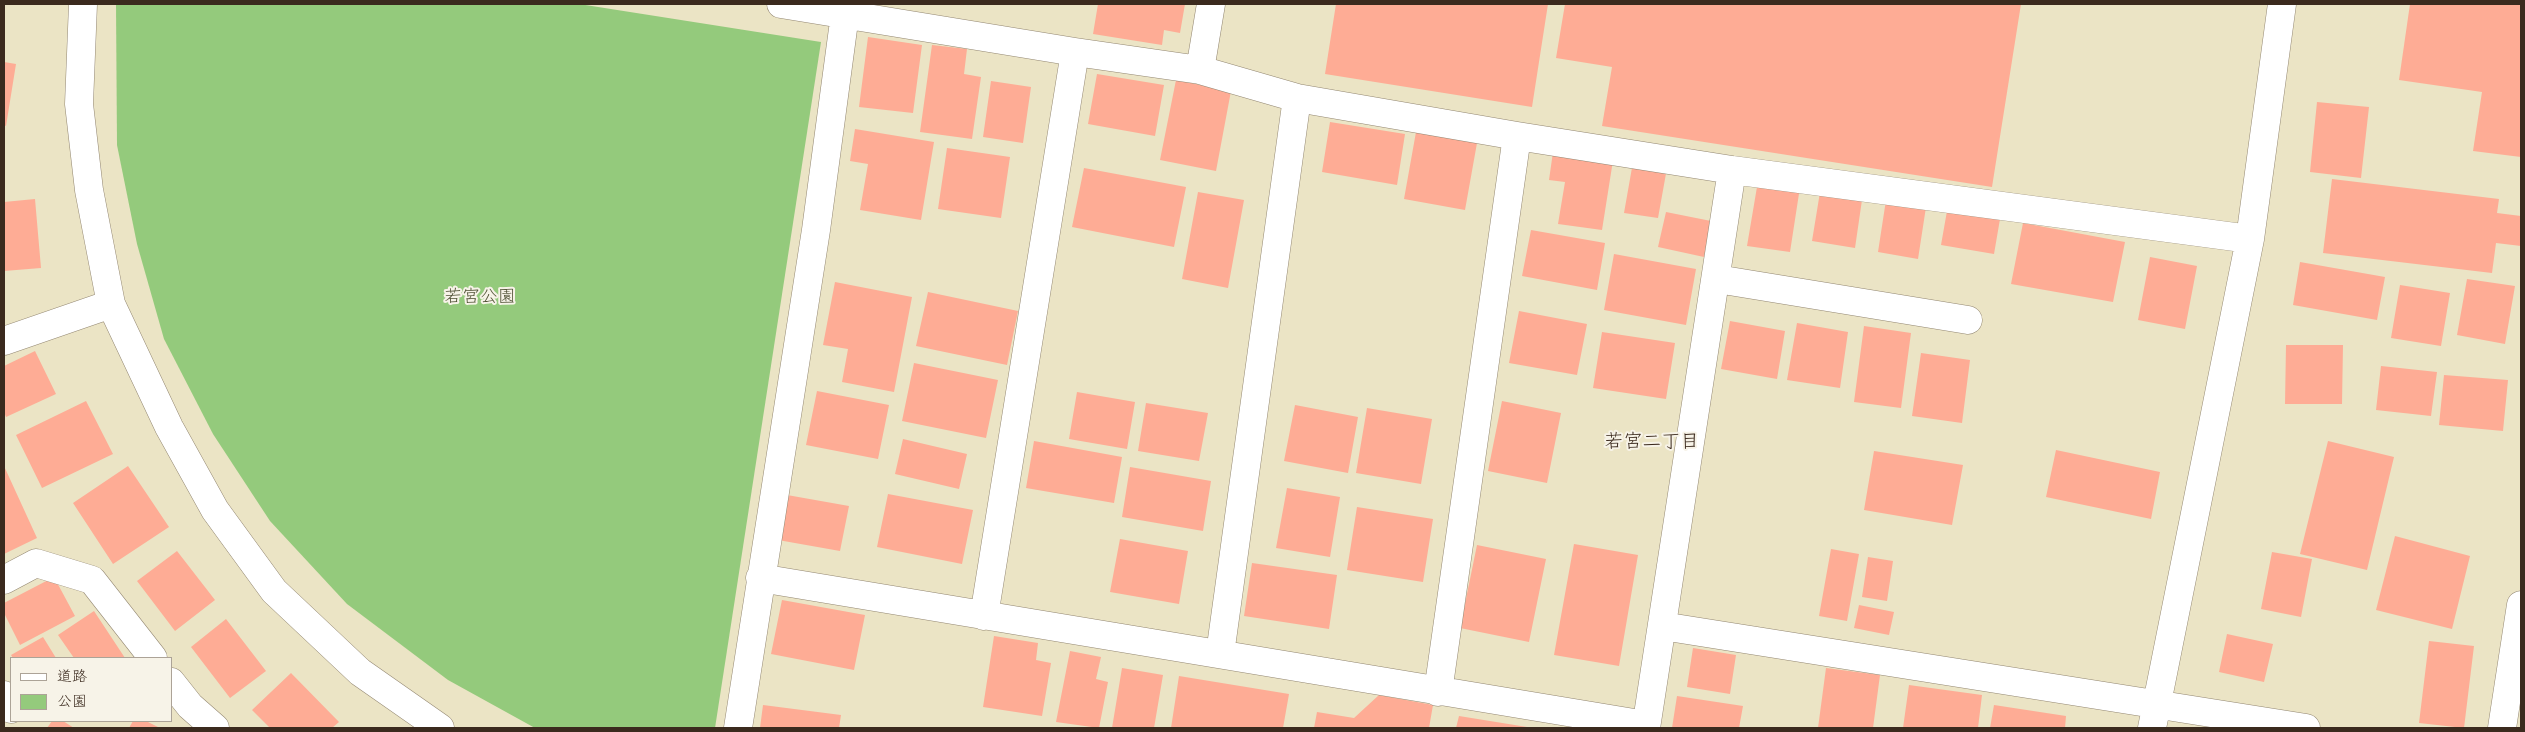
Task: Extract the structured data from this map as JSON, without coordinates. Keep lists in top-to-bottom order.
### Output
{
  "districts": ["若宮二丁目"],
  "parks": ["若宮公園"],
  "legend": ["道路", "公園"]
}
